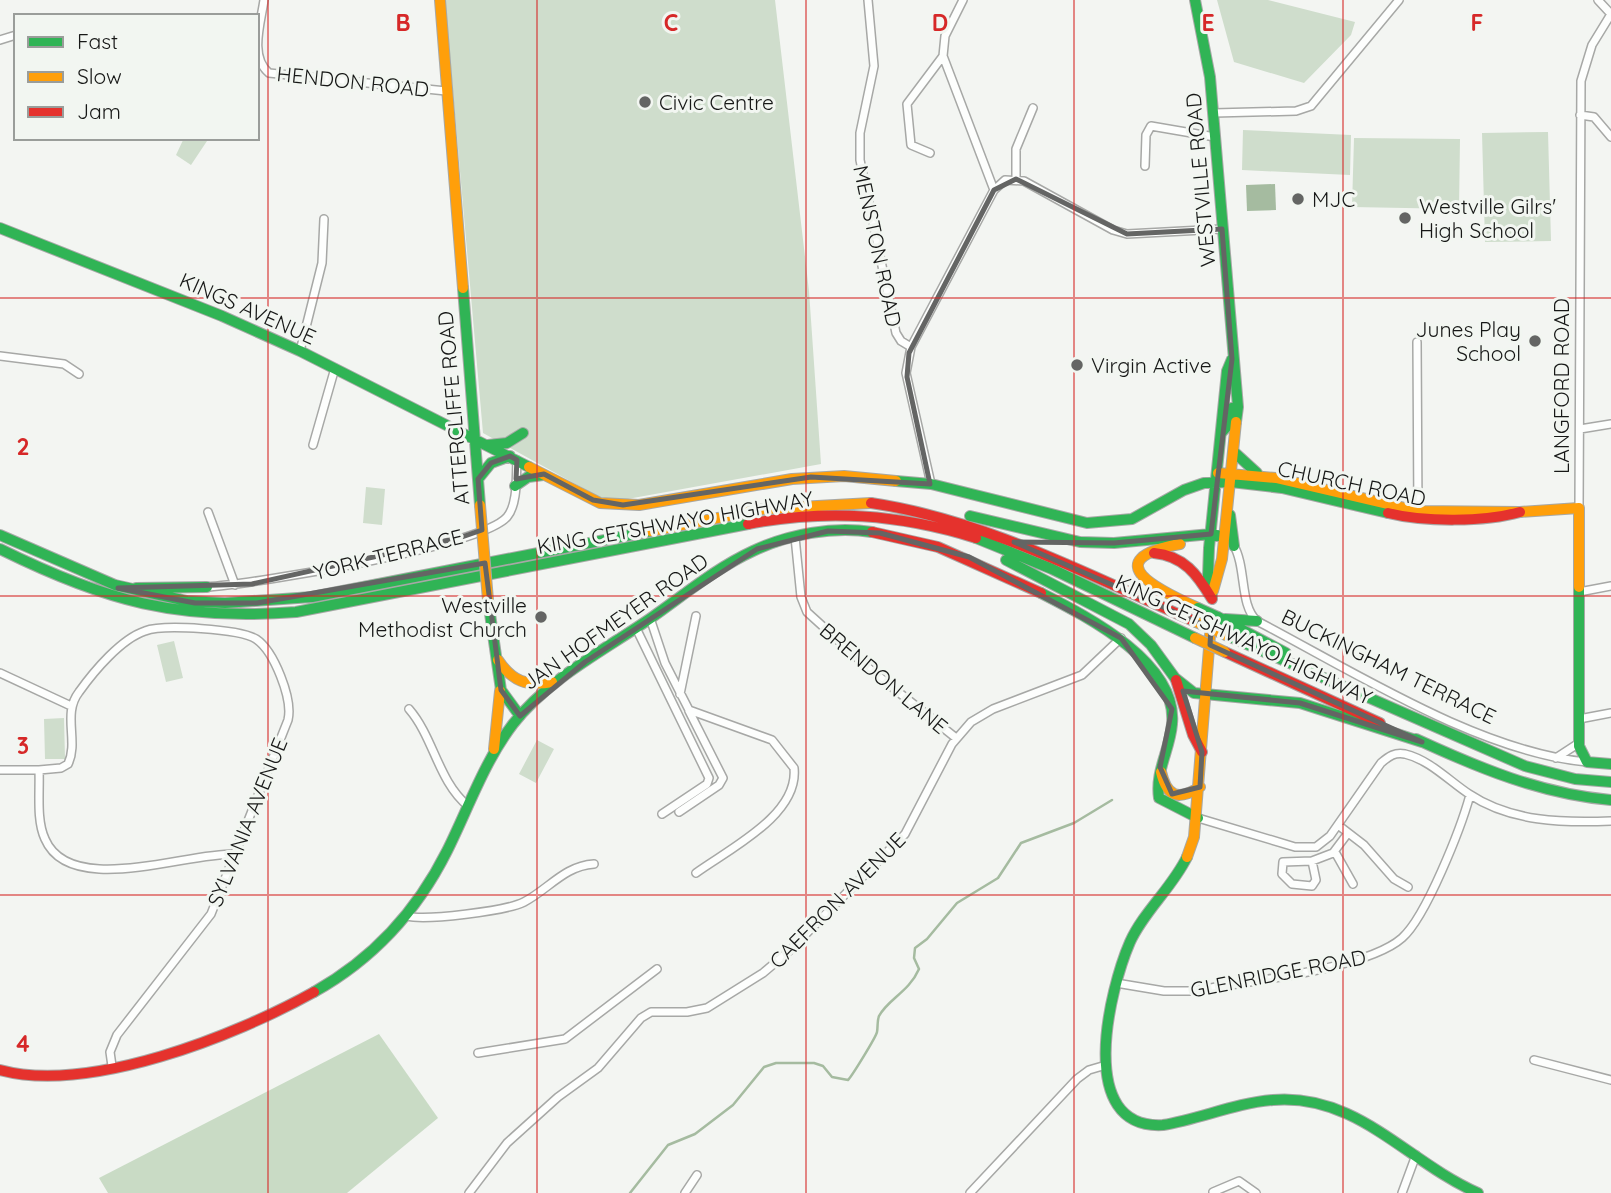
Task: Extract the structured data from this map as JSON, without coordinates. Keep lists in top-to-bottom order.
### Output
{
  "streets": {
    "main road": [
      "WESTVILLE ROAD",
      "KINGS AVENUE",
      "LANGFORD ROAD",
      "ATTERCLIFFE ROAD",
      "CHURCH ROAD",
      "KING CETSHWAYO HIGHWAY",
      "JAN HOFMEYER ROAD"
    ],
    "street": [
      "HENDON ROAD",
      "MENSTON ROAD",
      "YORK TERRACE",
      "BUCKINGHAM TERRACE",
      "BRENDON LANE",
      "SYLVANIA AVENUE",
      "CAEFRON AVENUE",
      "GLENRIDGE ROAD"
    ]
  },
  "crossings": [
    ["HENDON ROAD", "ATTERCLIFFE ROAD"],
    ["WESTVILLE ROAD", "CHURCH ROAD"],
    ["WESTVILLE ROAD", "JAN HOFMEYER ROAD"],
    ["WESTVILLE ROAD", "BUCKINGHAM TERRACE"],
    ["WESTVILLE ROAD", "GLENRIDGE ROAD"],
    ["KINGS AVENUE", "ATTERCLIFFE ROAD"],
    ["LANGFORD ROAD", "CHURCH ROAD"],
    ["LANGFORD ROAD", "BUCKINGHAM TERRACE"],
    ["ATTERCLIFFE ROAD", "JAN HOFMEYER ROAD"],
    ["JAN HOFMEYER ROAD", "BRENDON LANE"],
    ["JAN HOFMEYER ROAD", "SYLVANIA AVENUE"],
    ["JAN HOFMEYER ROAD", "CAEFRON AVENUE"],
    ["BRENDON LANE", "CAEFRON AVENUE"]
  ],
  "places": [
    "Civic Centre",
    "MJC",
    "Westville Gilrs' High School",
    "Junes Play School",
    "Virgin Active",
    "Westville Methodist Church"
  ],
  "legend": ["Fast", "Slow", "Jam"],
  "grid": {
    "columns": [
      "B",
      "C",
      "D",
      "E",
      "F"
    ],
    "rows": ["2", "3", "4"]
  }
}
